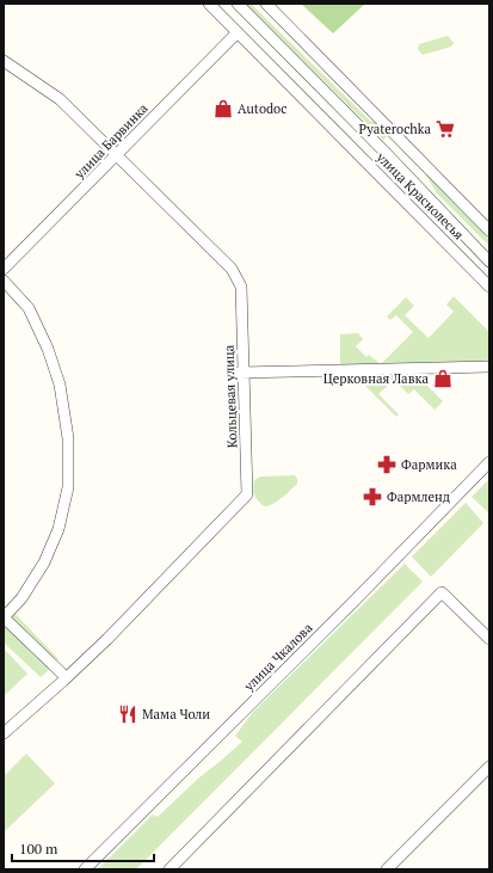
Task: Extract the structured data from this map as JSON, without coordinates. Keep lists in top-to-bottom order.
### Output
{
  "streets": {
    "street": [
      "улица Барвинка",
      "улица Краснолесья",
      "Кольцевая улица",
      "улица Чкалова"
    ]
  },
  "crossings": [
    ["улица Барвинка", "улица Краснолесья"],
    ["улица Барвинка", "Кольцевая улица"]
  ],
  "places": {
    "shop": ["Autodoc", "Церковная Лавка"],
    "supermarket": ["Pyaterochka"],
    "pharmacy": ["Фармика", "Фармленд"],
    "restaurant": ["Мама Чоли"]
  },
  "scale_bar": "100 m"
}
